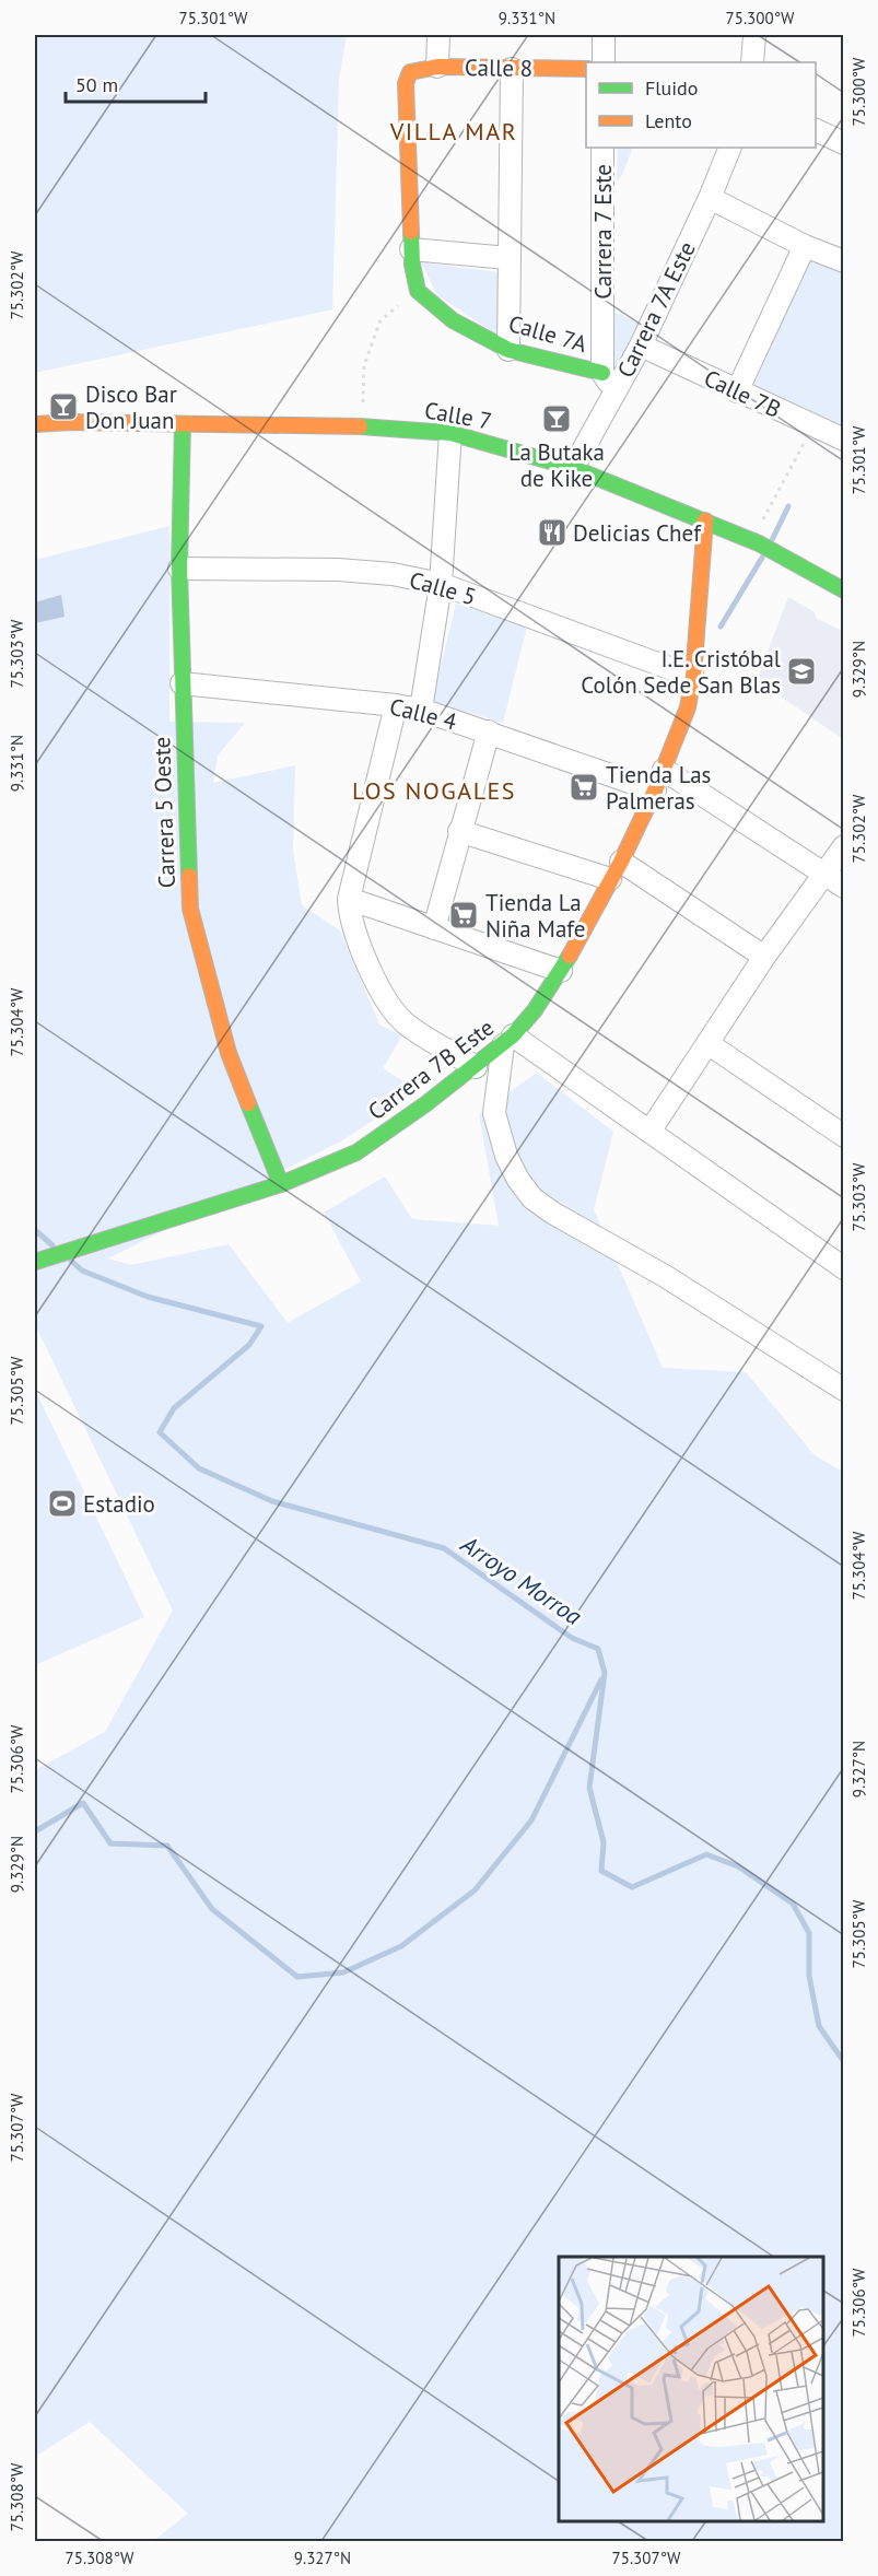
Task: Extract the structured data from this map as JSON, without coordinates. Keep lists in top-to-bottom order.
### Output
{
  "streets": {
    "street": [
      "Calle 8",
      "Carrera 7 Este",
      "Carrera 7A Este",
      "Calle 7A",
      "Calle 7B",
      "Calle 7",
      "Calle 5",
      "Calle 4",
      "Carrera 5 Oeste",
      "Carrera 7B Este"
    ]
  },
  "crossings": [
    ["Carrera 7 Este", "Calle 7A"],
    ["Carrera 7A Este", "Calle 7B"],
    ["Carrera 7A Este", "Calle 7"],
    ["Calle 7", "Carrera 5 Oeste"],
    ["Calle 7", "Carrera 7B Este"],
    ["Calle 5", "Carrera 5 Oeste"],
    ["Calle 5", "Carrera 7B Este"],
    ["Calle 4", "Carrera 5 Oeste"],
    ["Calle 4", "Carrera 7B Este"],
    ["Carrera 5 Oeste", "Carrera 7B Este"]
  ],
  "districts": ["VILLA MAR", "LOS NOGALES"],
  "water": ["Arroyo Morroa"],
  "places": {
    "bar": ["Disco Bar Don Juan", "La Butaka de Kike"],
    "restaurant": ["Delicias Chef"],
    "school or university": ["I.E. Cristóbal Colón Sede San Blas"],
    "supermarket": ["Tienda Las Palmeras", "Tienda La Niña Mafe"],
    "sports": ["Estadio"]
  },
  "legend": ["Fluido", "Lento"],
  "scale_bar": "50 m",
  "coordinates": [
    "75.301°W",
    "9.331°N",
    "75.300°W",
    "75.302°W",
    "75.303°W",
    "9.329°N",
    "75.304°W",
    "75.305°W",
    "75.306°W",
    "9.327°N",
    "75.307°W",
    "75.308°W"
  ]
}
